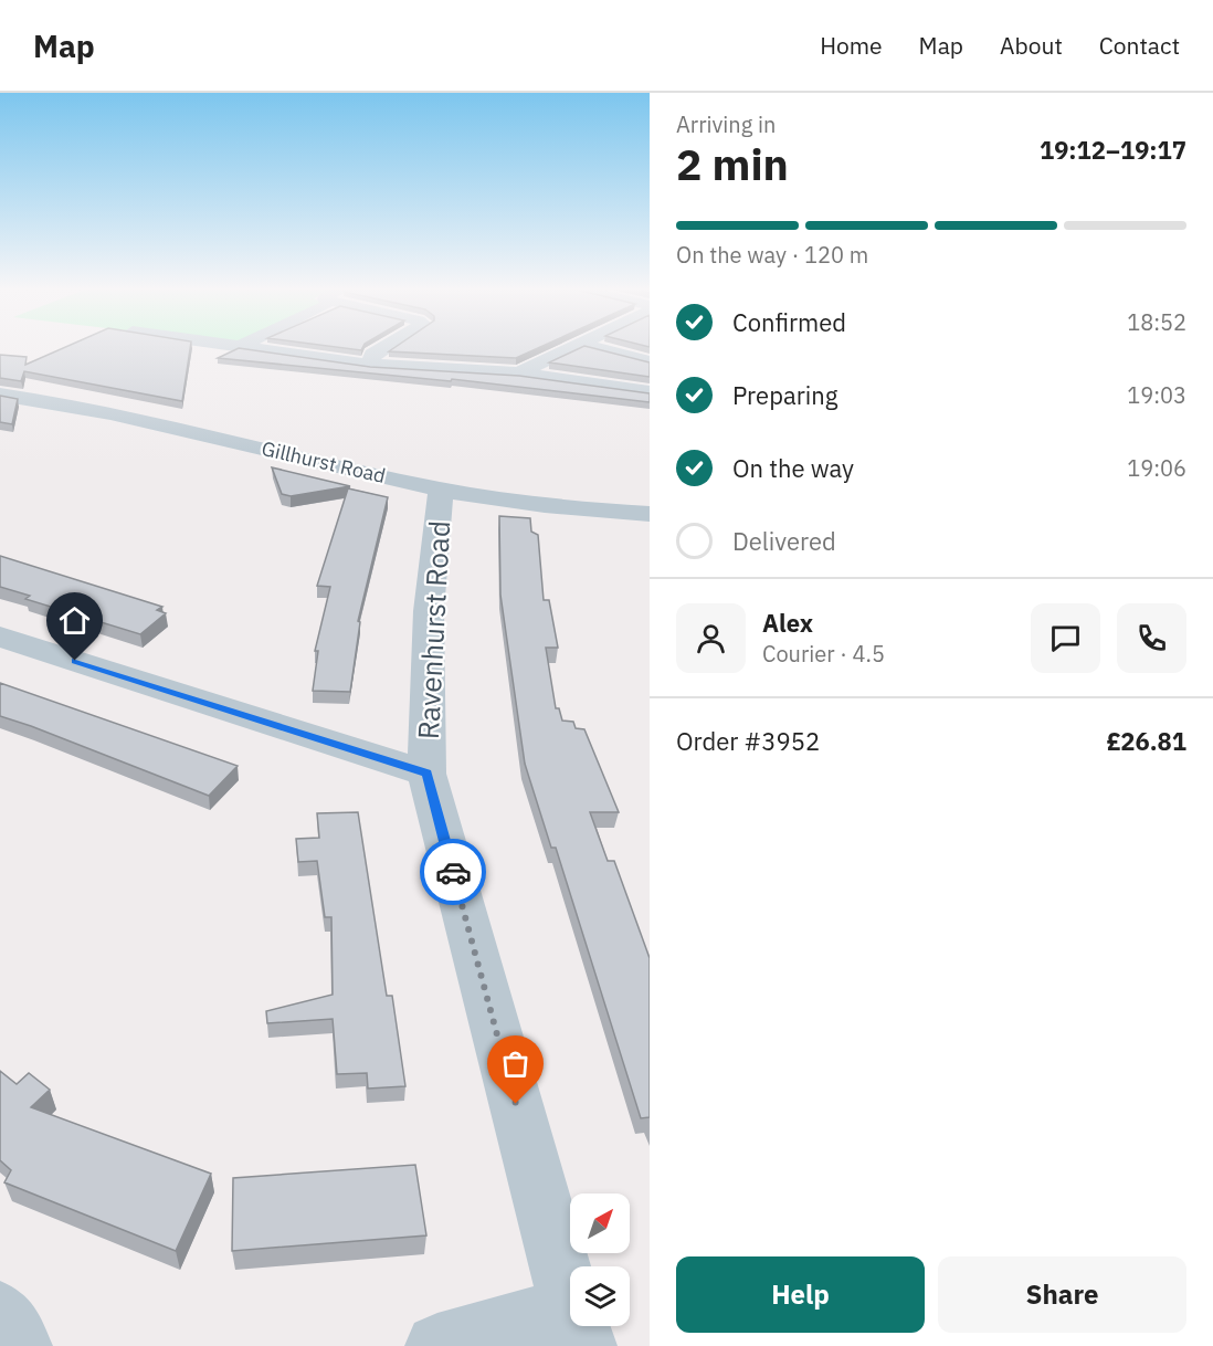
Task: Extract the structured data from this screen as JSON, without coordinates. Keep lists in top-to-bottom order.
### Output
{
  "streets": {
    "street": ["Gillhurst Road", "Ravenhurst Road"]
  },
  "crossings": [
    ["Gillhurst Road", "Ravenhurst Road"]
  ],
  "north": "top right",
  "page": {
    "header": "Map",
    "nav": [
      "Home",
      "Map",
      "About",
      "Contact"
    ],
    "heading": ["2 min", "Arriving in", "19:12–19:17"],
    "panel": [
      "Alex",
      "Courier · 4.5",
      "Order #3952",
      "£26.81"
    ],
    "bar": "On the way · 120 m",
    "list": [
      ["Confirmed", "18:52"],
      ["Preparing", "19:03"],
      ["On the way", "19:06"],
      "Delivered"
    ],
    "buttons": ["Help", "Share"]
  }
}
